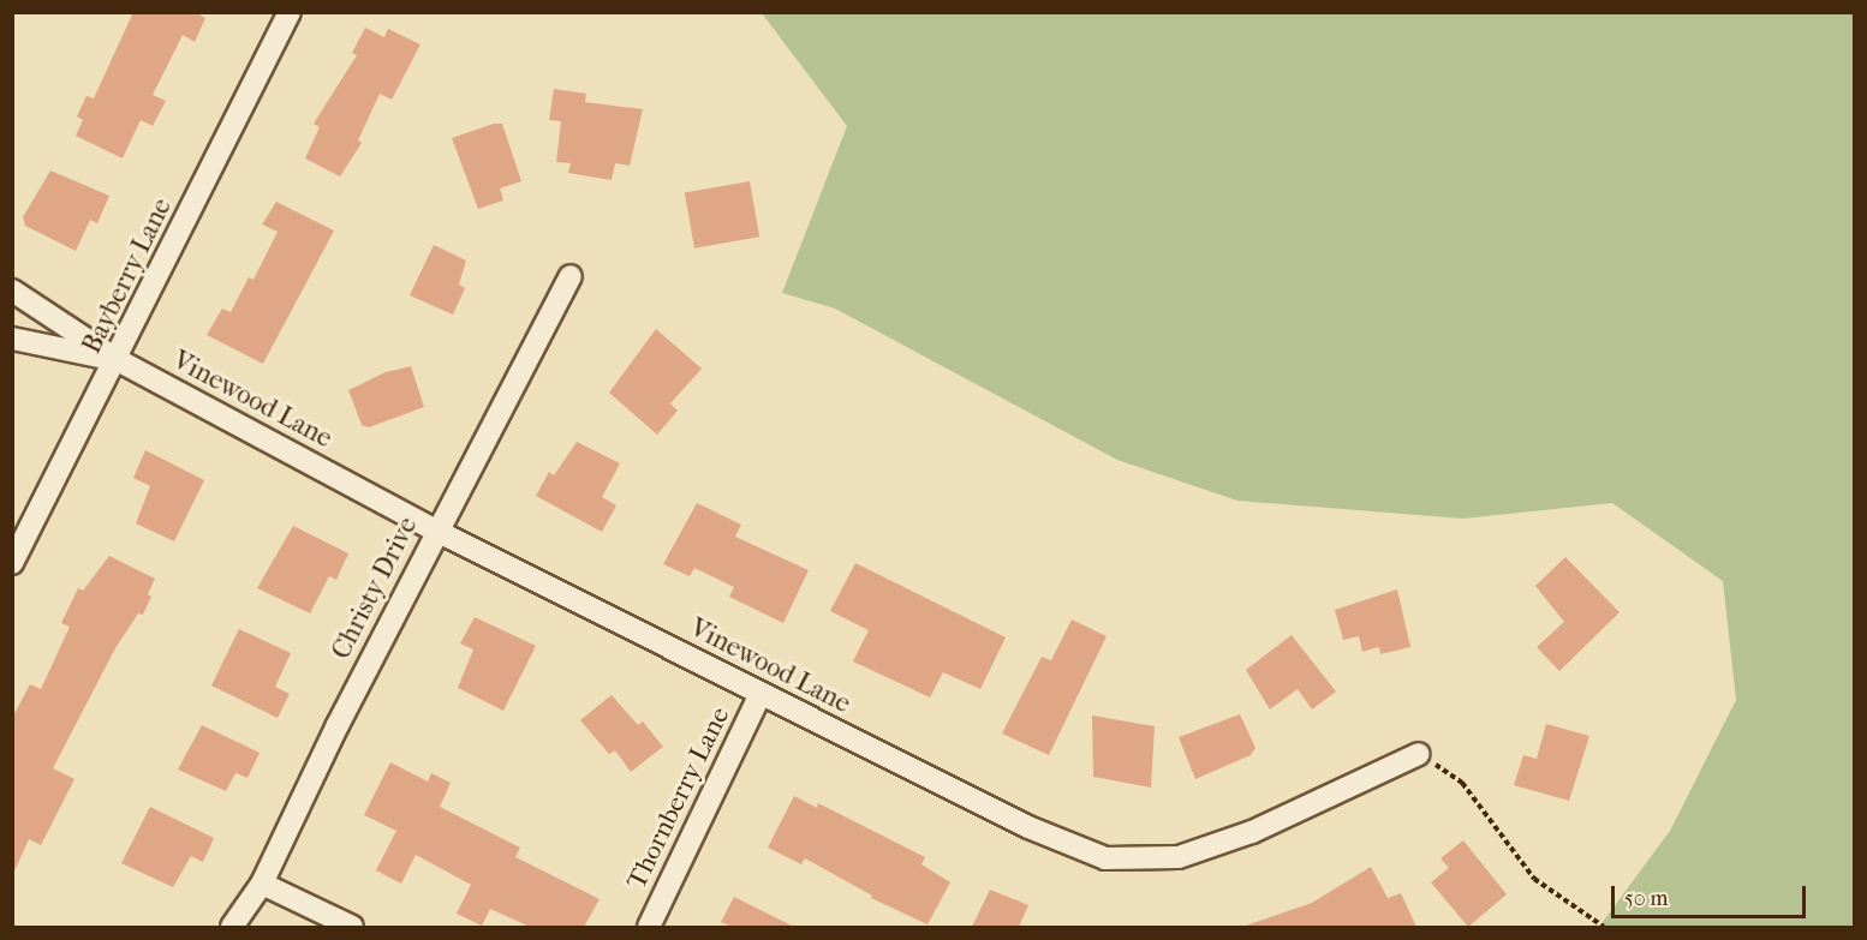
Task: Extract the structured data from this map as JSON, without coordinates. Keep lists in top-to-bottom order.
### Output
{
  "streets": {
    "street": [
      "Bayberry Lane",
      "Vinewood Lane",
      "Christy Drive",
      "Thornberry Lane"
    ]
  },
  "crossings": [
    ["Bayberry Lane", "Vinewood Lane"],
    ["Vinewood Lane", "Christy Drive"],
    ["Vinewood Lane", "Thornberry Lane"]
  ],
  "scale_bar": "50 m"
}
